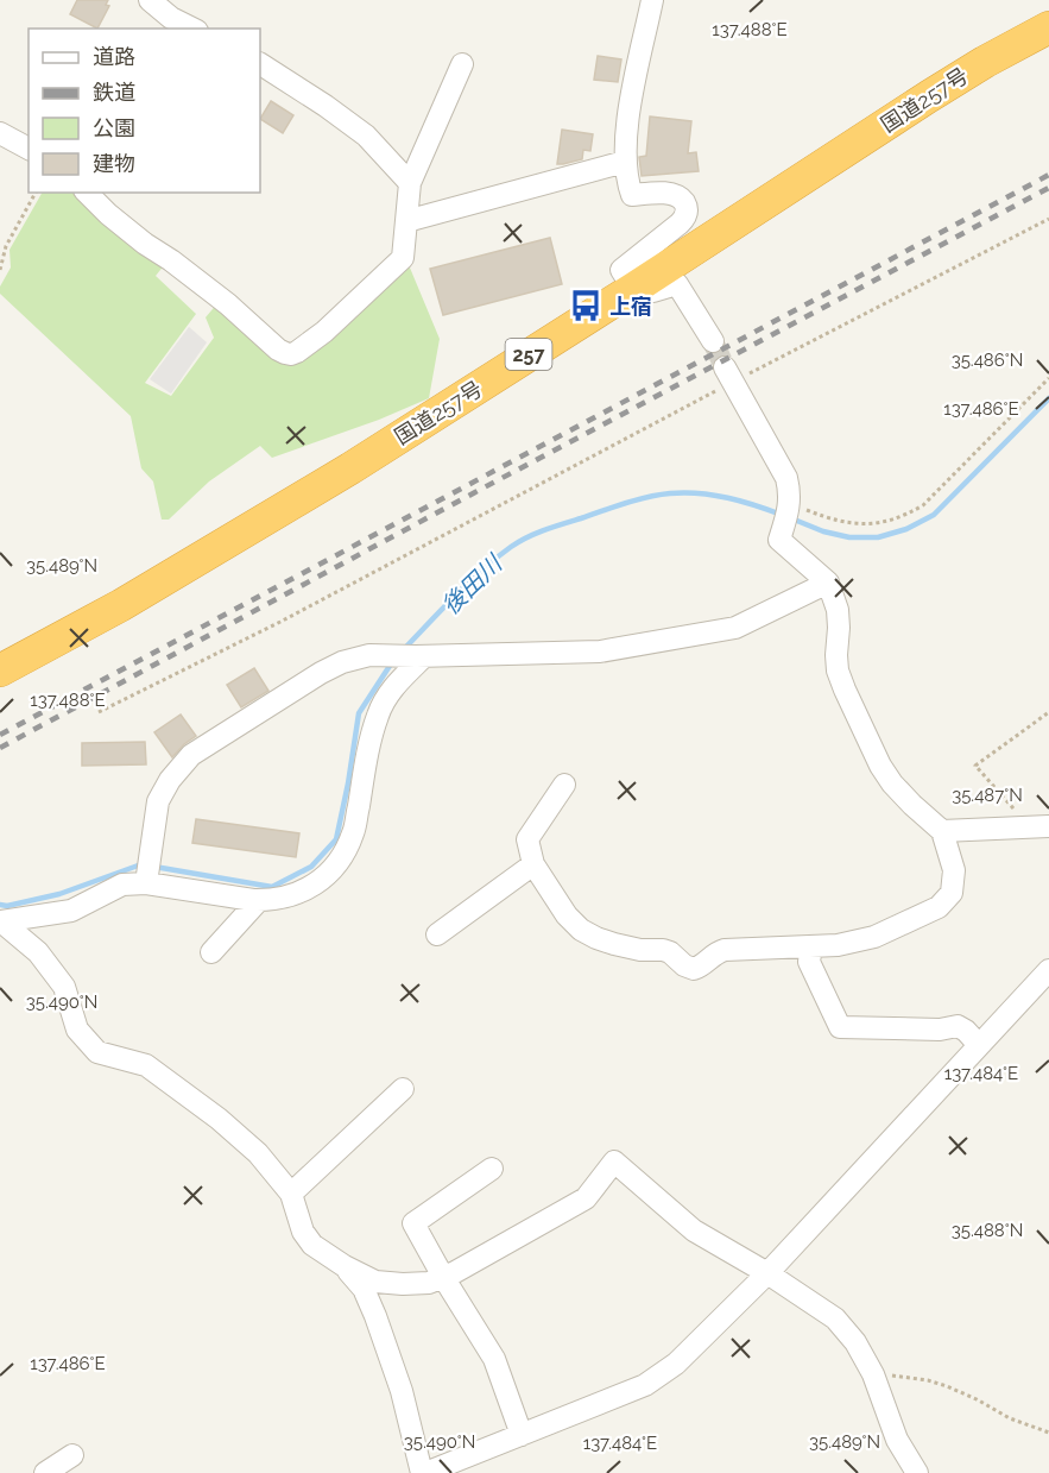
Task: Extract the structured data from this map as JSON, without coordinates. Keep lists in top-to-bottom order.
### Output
{
  "streets": {
    "highway": ["国道257号", "257"]
  },
  "water": ["後田川"],
  "places": {
    "bus stop": ["上宿"]
  },
  "legend": [
    "道路",
    "鉄道",
    "公園",
    "建物"
  ],
  "coordinates": [
    "137.488°E",
    "35.486°N",
    "137.486°E",
    "35.489°N",
    "35.487°N",
    "35.490°N",
    "137.484°E",
    "35.488°N"
  ]
}
